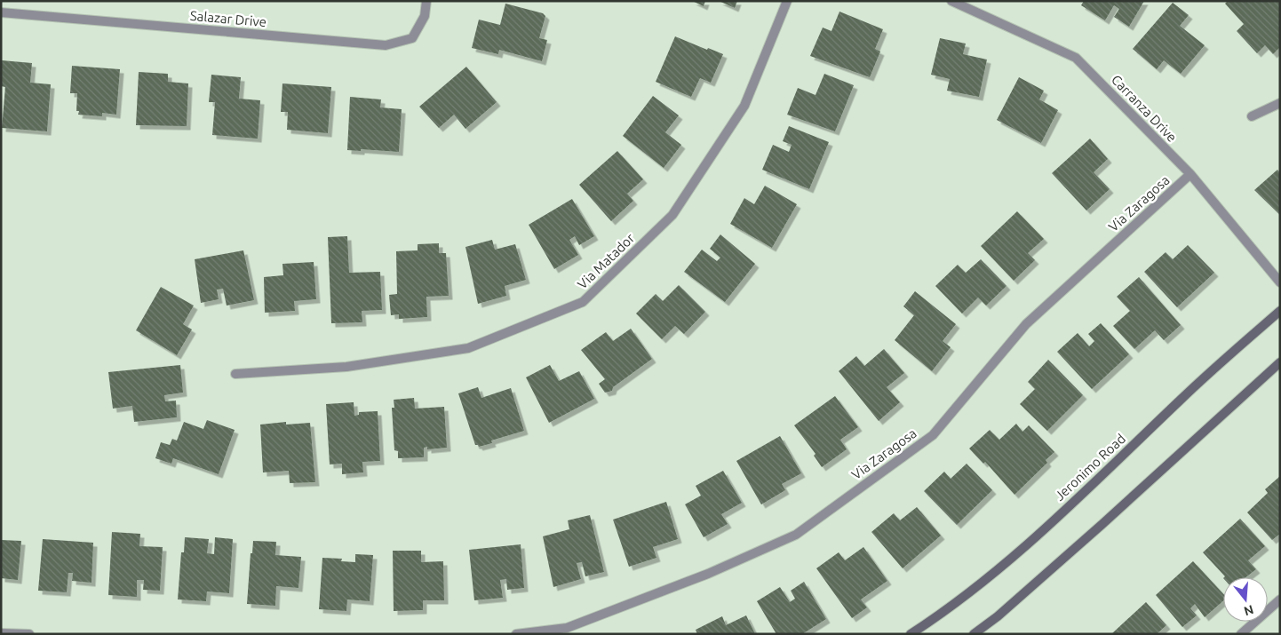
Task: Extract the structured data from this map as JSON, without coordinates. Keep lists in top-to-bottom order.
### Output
{
  "streets": {
    "main road": ["Jeronimo Road"],
    "street": [
      "Salazar Drive",
      "Carranza Drive",
      "Via Zaragosa",
      "Via Matador"
    ]
  },
  "crossings": [
    ["Carranza Drive", "Via Zaragosa"]
  ],
  "north": "bottom"
}
